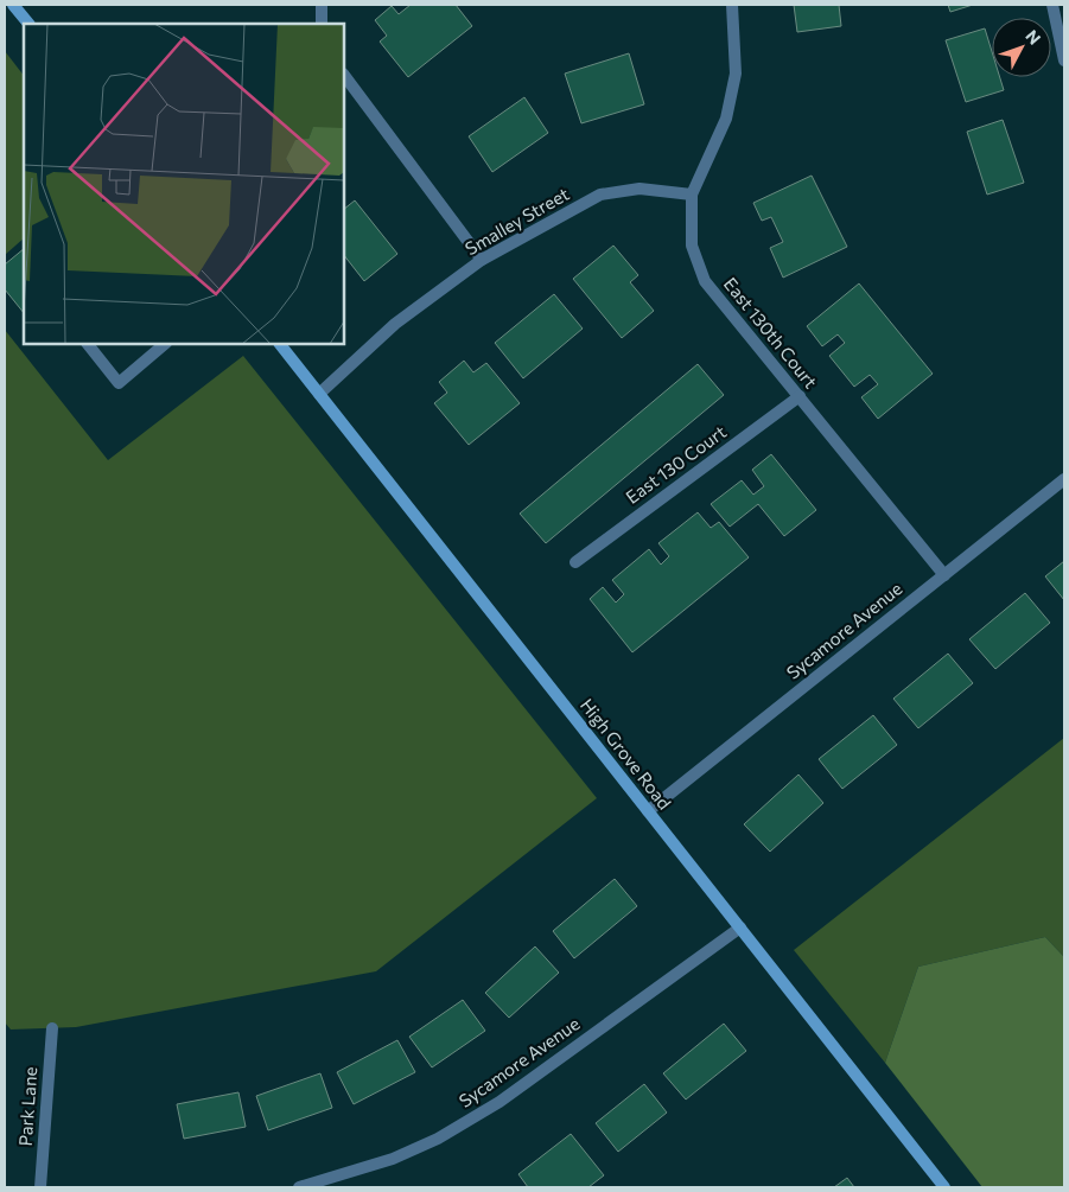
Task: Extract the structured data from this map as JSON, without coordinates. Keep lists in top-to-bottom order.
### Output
{
  "streets": {
    "main road": ["High Grove Road"],
    "street": [
      "Smalley Street",
      "East 130th Court",
      "East 130 Court",
      "Sycamore Avenue",
      "Park Lane"
    ]
  },
  "crossings": [
    ["Smalley Street", "East 130th Court"],
    ["Smalley Street", "High Grove Road"],
    ["East 130th Court", "East 130 Court"],
    ["East 130th Court", "Sycamore Avenue"],
    ["Sycamore Avenue", "High Grove Road"]
  ],
  "north": "top right"
}
